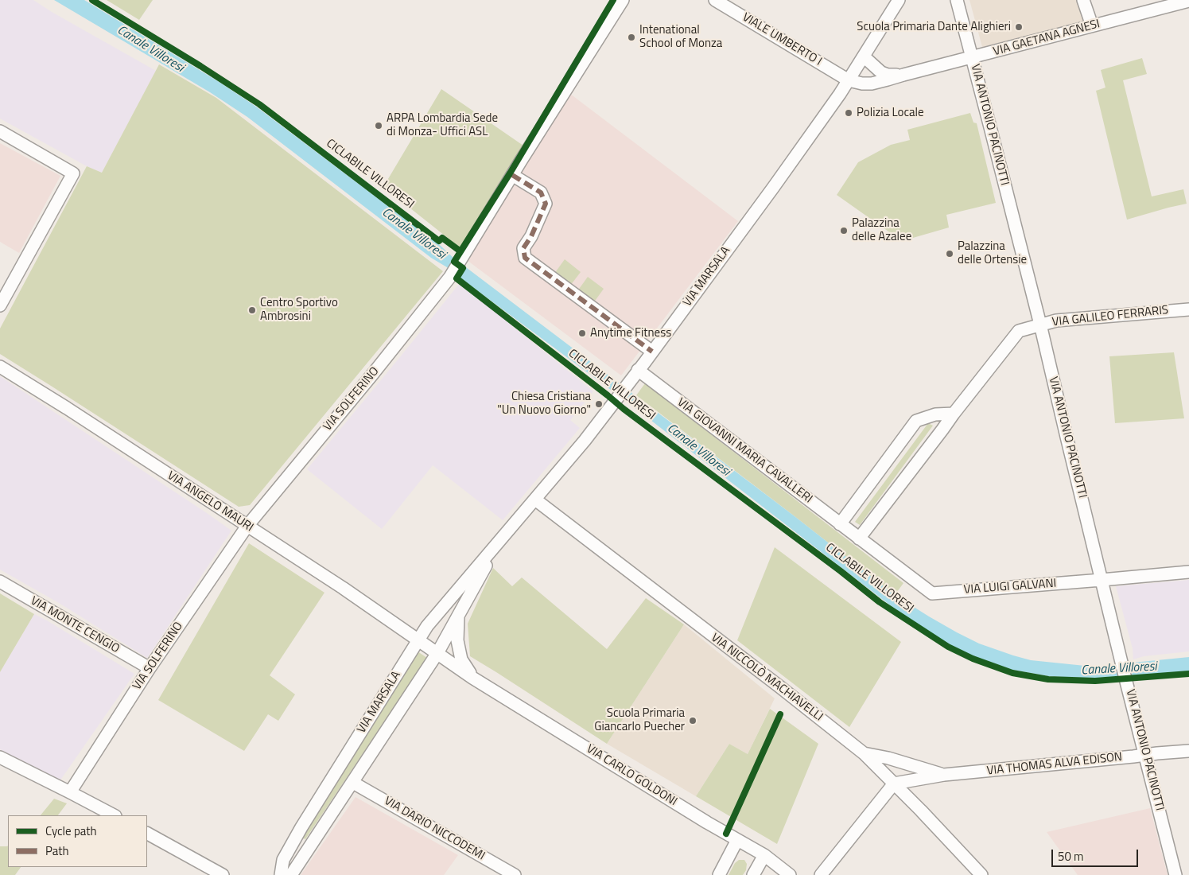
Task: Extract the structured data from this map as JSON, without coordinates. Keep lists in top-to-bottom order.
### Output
{
  "streets": {
    "street": [
      "VIA GAETANA AGNESI",
      "VIALE UMBERTO I",
      "VIA ANTONIO PACINOTTI",
      "VIA MARSALA",
      "VIA GALILEO FERRARIS",
      "VIA SOLFERINO",
      "VIA GIOVANNI MARIA CAVALLERI",
      "VIA ANGELO MAURI",
      "VIA LUIGI GALVANI",
      "VIA MONTE CENGIO",
      "VIA NICCOLÒ MACHIAVELLI",
      "VIA THOMAS ALVA EDISON",
      "VIA CARLO GOLDONI",
      "VIA DARIO NICCODEMI"
    ],
    "cycle path": ["CICLABILE VILLORESI"]
  },
  "crossings": [
    ["VIA GAETANA AGNESI", "VIALE UMBERTO I"],
    ["VIA GAETANA AGNESI", "VIA ANTONIO PACINOTTI"],
    ["VIA GAETANA AGNESI", "VIA MARSALA"],
    ["VIALE UMBERTO I", "VIA MARSALA"],
    ["VIA ANTONIO PACINOTTI", "VIA GALILEO FERRARIS"],
    ["VIA ANTONIO PACINOTTI", "VIA LUIGI GALVANI"],
    ["VIA ANTONIO PACINOTTI", "VIA THOMAS ALVA EDISON"],
    ["VIA MARSALA", "VIA GIOVANNI MARIA CAVALLERI"],
    ["VIA MARSALA", "VIA ANGELO MAURI"],
    ["VIA MARSALA", "VIA NICCOLÒ MACHIAVELLI"],
    ["VIA MARSALA", "VIA CARLO GOLDONI"],
    ["VIA MARSALA", "VIA DARIO NICCODEMI"],
    ["VIA GALILEO FERRARIS", "VIA GIOVANNI MARIA CAVALLERI"],
    ["VIA GALILEO FERRARIS", "VIA LUIGI GALVANI"],
    ["VIA SOLFERINO", "VIA ANGELO MAURI"],
    ["VIA SOLFERINO", "VIA MONTE CENGIO"],
    ["VIA GIOVANNI MARIA CAVALLERI", "VIA LUIGI GALVANI"],
    ["VIA ANGELO MAURI", "VIA CARLO GOLDONI"],
    ["VIA NICCOLÒ MACHIAVELLI", "VIA THOMAS ALVA EDISON"]
  ],
  "water": ["Canale Villoresi"],
  "places": [
    "Scuola Primaria Dante Alighieri",
    "Intenational School of Monza",
    "Polizia Locale",
    "ARPA Lombardia Sede di Monza- Uffici ASL",
    "Palazzina delle Azalee",
    "Palazzina delle Ortensie",
    "Centro Sportivo Ambrosini",
    "Anytime Fitness",
    "Chiesa Cristiana \"Un Nuovo Giorno\"",
    "Scuola Primaria Giancarlo Puecher"
  ],
  "legend": ["Cycle path", "Path"],
  "scale_bar": "50 m"
}
